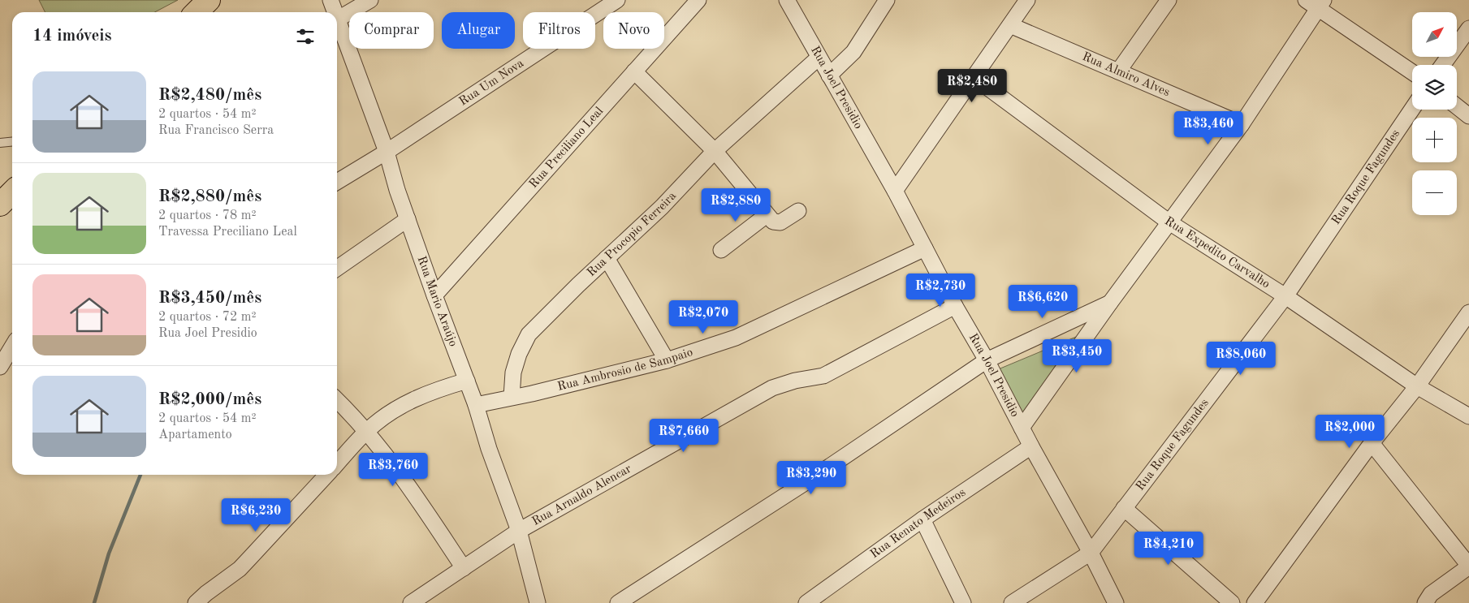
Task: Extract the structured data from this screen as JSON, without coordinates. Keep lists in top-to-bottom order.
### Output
{
  "streets": {
    "street": [
      "Rua Almiro Alves",
      "Rua Um Nova",
      "Rua Joel Presidio",
      "Rua Preciliano Leal",
      "Rua Roque Fagundes",
      "Rua Procopio Ferreira",
      "Rua Expedito Carvalho",
      "Rua Mario Araújo",
      "Rua Ambrosio de Sampaio",
      "Rua Arnaldo Alencar",
      "Rua Renato Medeiros"
    ]
  },
  "crossings": [
    ["Rua Um Nova", "Rua Mario Araújo"],
    ["Rua Joel Presidio", "Rua Roque Fagundes"],
    ["Rua Joel Presidio", "Rua Procopio Ferreira"],
    ["Rua Joel Presidio", "Rua Ambrosio de Sampaio"],
    ["Rua Joel Presidio", "Rua Arnaldo Alencar"],
    ["Rua Joel Presidio", "Rua Renato Medeiros"],
    ["Rua Preciliano Leal", "Rua Mario Araújo"],
    ["Rua Roque Fagundes", "Rua Expedito Carvalho"],
    ["Rua Procopio Ferreira", "Rua Ambrosio de Sampaio"],
    ["Rua Mario Araújo", "Rua Ambrosio de Sampaio"],
    ["Rua Mario Araújo", "Rua Arnaldo Alencar"]
  ],
  "north": "top right",
  "page": {
    "map_buttons": ["+", "−"],
    "chip": [
      "Comprar",
      "Alugar",
      "Filtros",
      "Novo"
    ],
    "heading": "14 imóveis",
    "list": [
      {
        "name": "R$2,480/mês",
        "note": "2 quartos · 54 m² · Rua Francisco Serra"
      },
      {
        "name": "R$2,880/mês",
        "note": "2 quartos · 78 m² · Travessa Preciliano Leal"
      },
      {
        "name": "R$3,450/mês",
        "note": "2 quartos · 72 m² · Rua Joel Presidio"
      },
      {
        "name": "R$2,000/mês",
        "note": "2 quartos · 54 m² · Apartamento"
      }
    ],
    "price": [
      "R$2,480",
      "R$3,460",
      "R$2,880",
      "R$2,730",
      "R$6,620",
      "R$2,070",
      "R$3,450",
      "R$8,060",
      "R$2,000",
      "R$7,660",
      "R$3,760",
      "R$3,290",
      "R$6,230",
      "R$4,210"
    ]
  }
}
